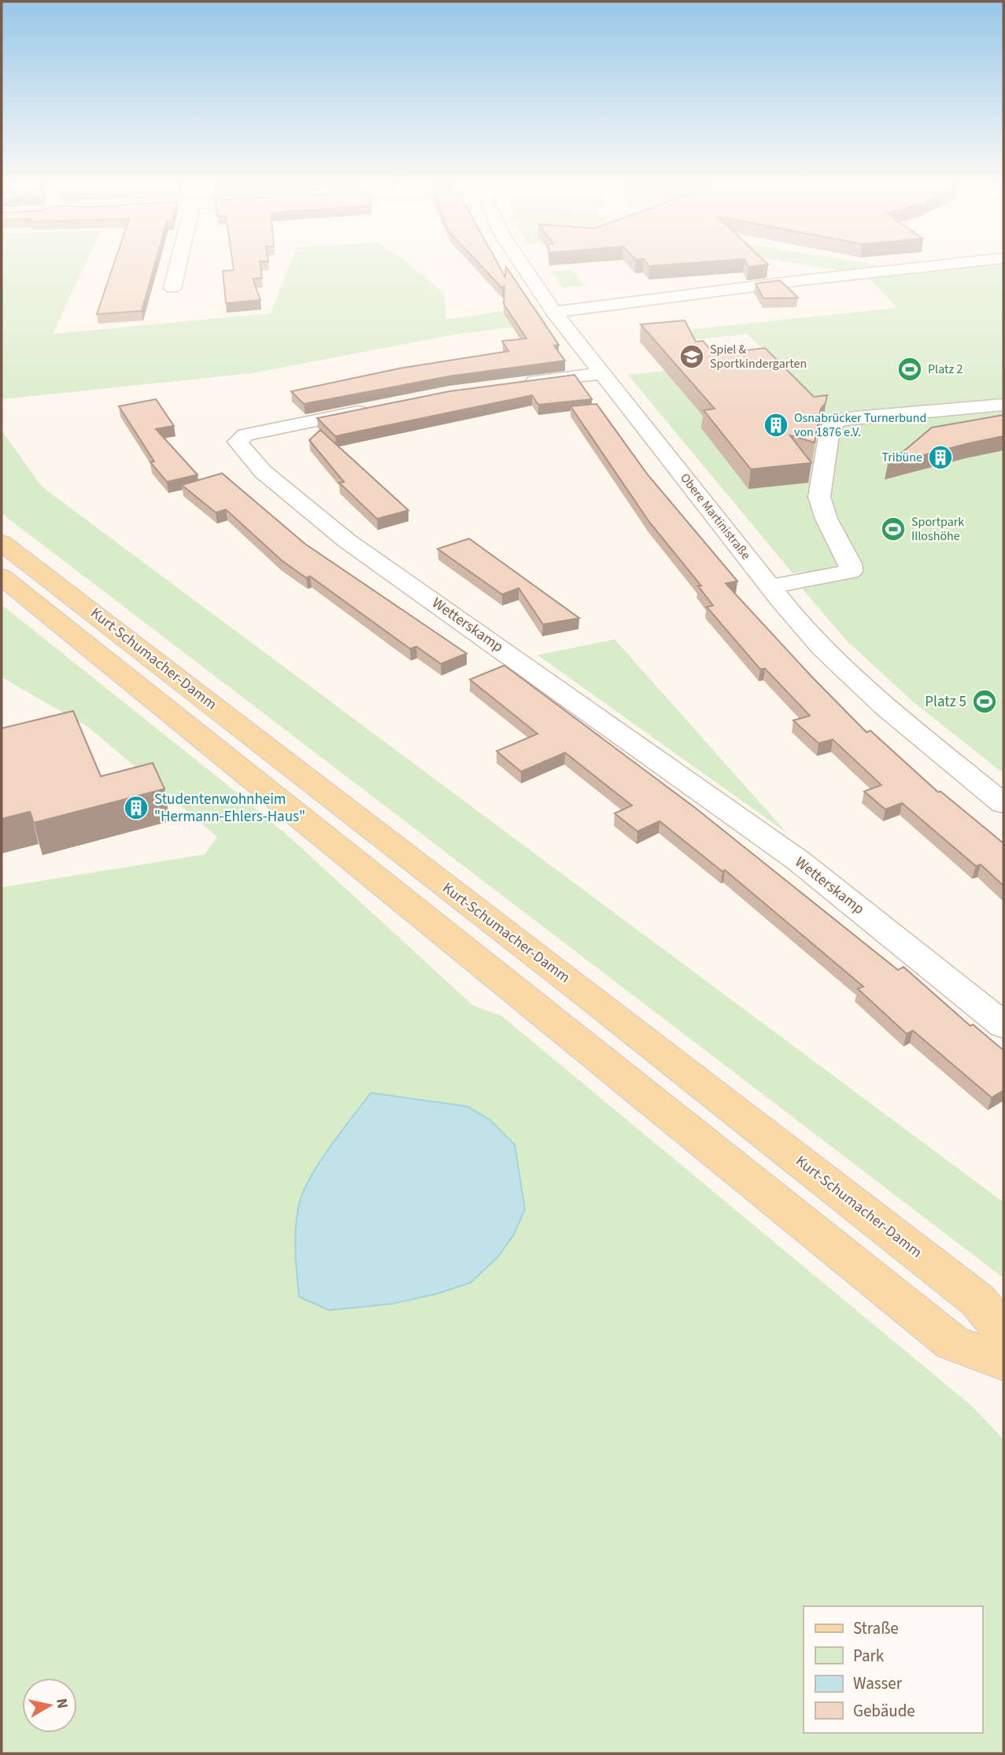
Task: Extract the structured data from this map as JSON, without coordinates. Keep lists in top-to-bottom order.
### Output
{
  "streets": {
    "main road": ["Kurt-Schumacher-Damm"],
    "street": ["Obere Martinistraße", "Wetterskamp"]
  },
  "places": {
    "school or university": ["Spiel & Sportkindergarten"],
    "sports": ["Platz 2", "Sportpark Illoshöhe", "Platz 5"],
    "building": ["Osnabrücker Turnerbund von 1876 e.V.", "Tribüne", "Studentenwohnheim \"Hermann-Ehlers-Haus\""]
  },
  "legend": [
    "Straße",
    "Park",
    "Wasser",
    "Gebäude"
  ],
  "north": "right"
}
